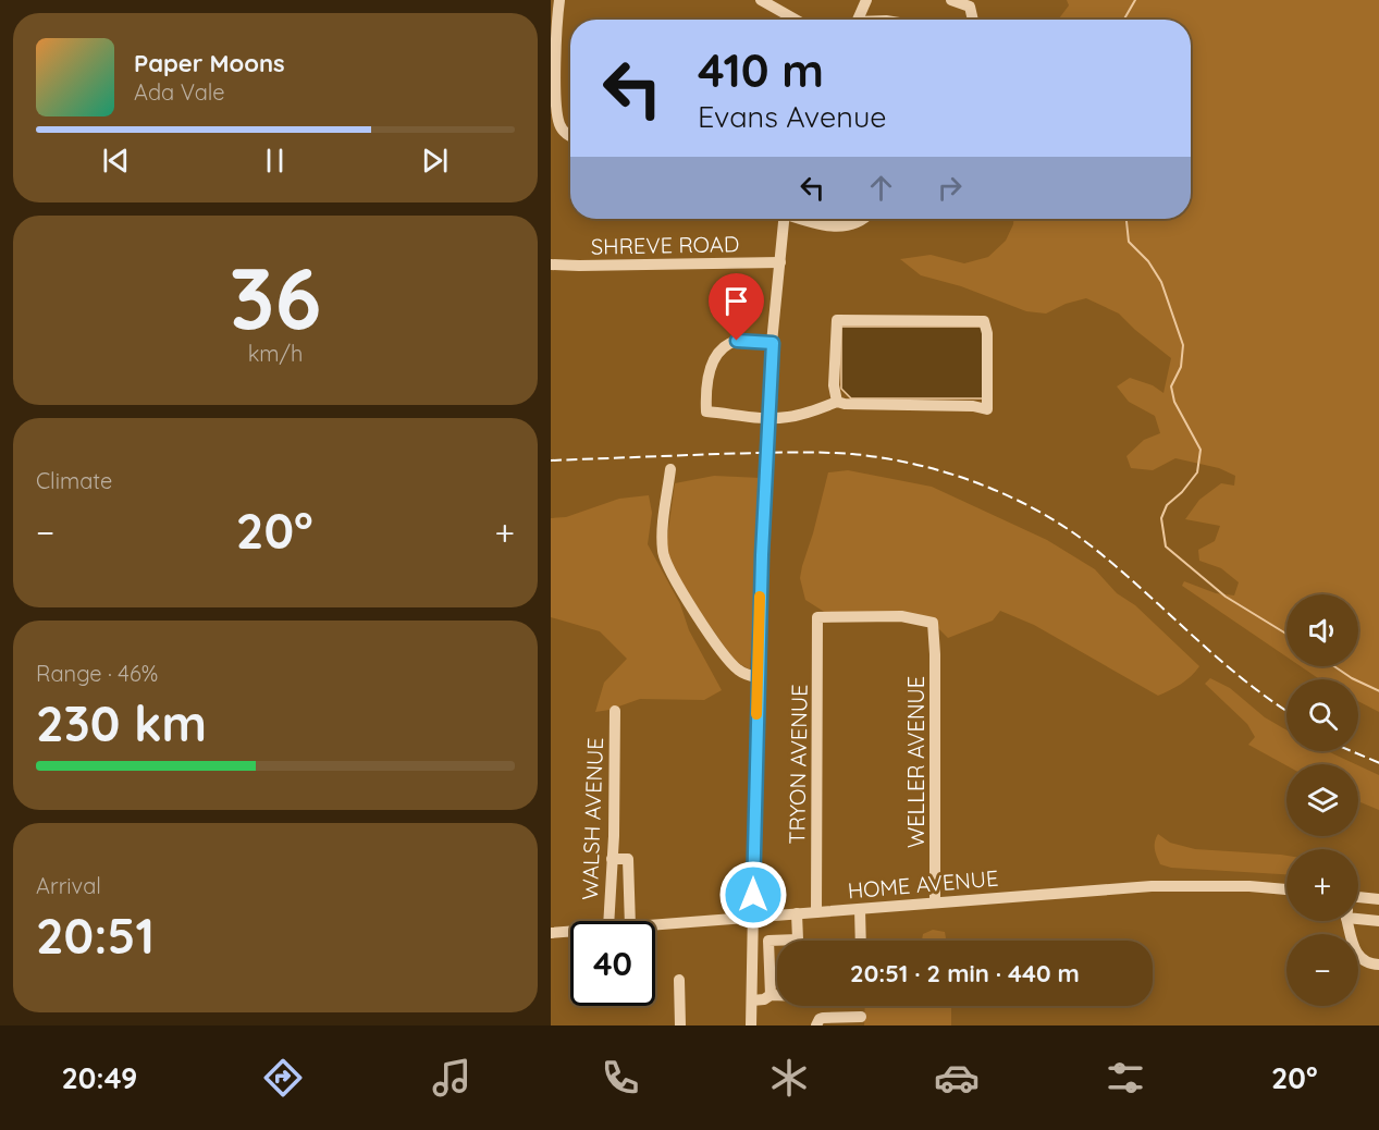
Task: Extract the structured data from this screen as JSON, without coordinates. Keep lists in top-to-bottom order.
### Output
{
  "streets": {
    "street": [
      "SHREVE ROAD",
      "WELLER AVENUE",
      "TRYON AVENUE",
      "WALSH AVENUE",
      "HOME AVENUE"
    ]
  },
  "crossings": [
    ["WELLER AVENUE", "TRYON AVENUE"],
    ["WELLER AVENUE", "HOME AVENUE"],
    ["TRYON AVENUE", "HOME AVENUE"]
  ],
  "page": {
    "turn": ["410 m", "Evans Avenue"],
    "song": ["Paper Moons", "Ada Vale"],
    "tile": [
      ["36", "km/h"],
      "Climate",
      ["Range · 46%", "230 km"],
      ["Arrival", "20:51"]
    ],
    "heat": ["−", "20°", "+"],
    "map_buttons": ["+", "−"],
    "limit": "40",
    "trip": "20:51 · 2 min · 440 m",
    "tabs": ["20:49", "20°"]
  }
}
